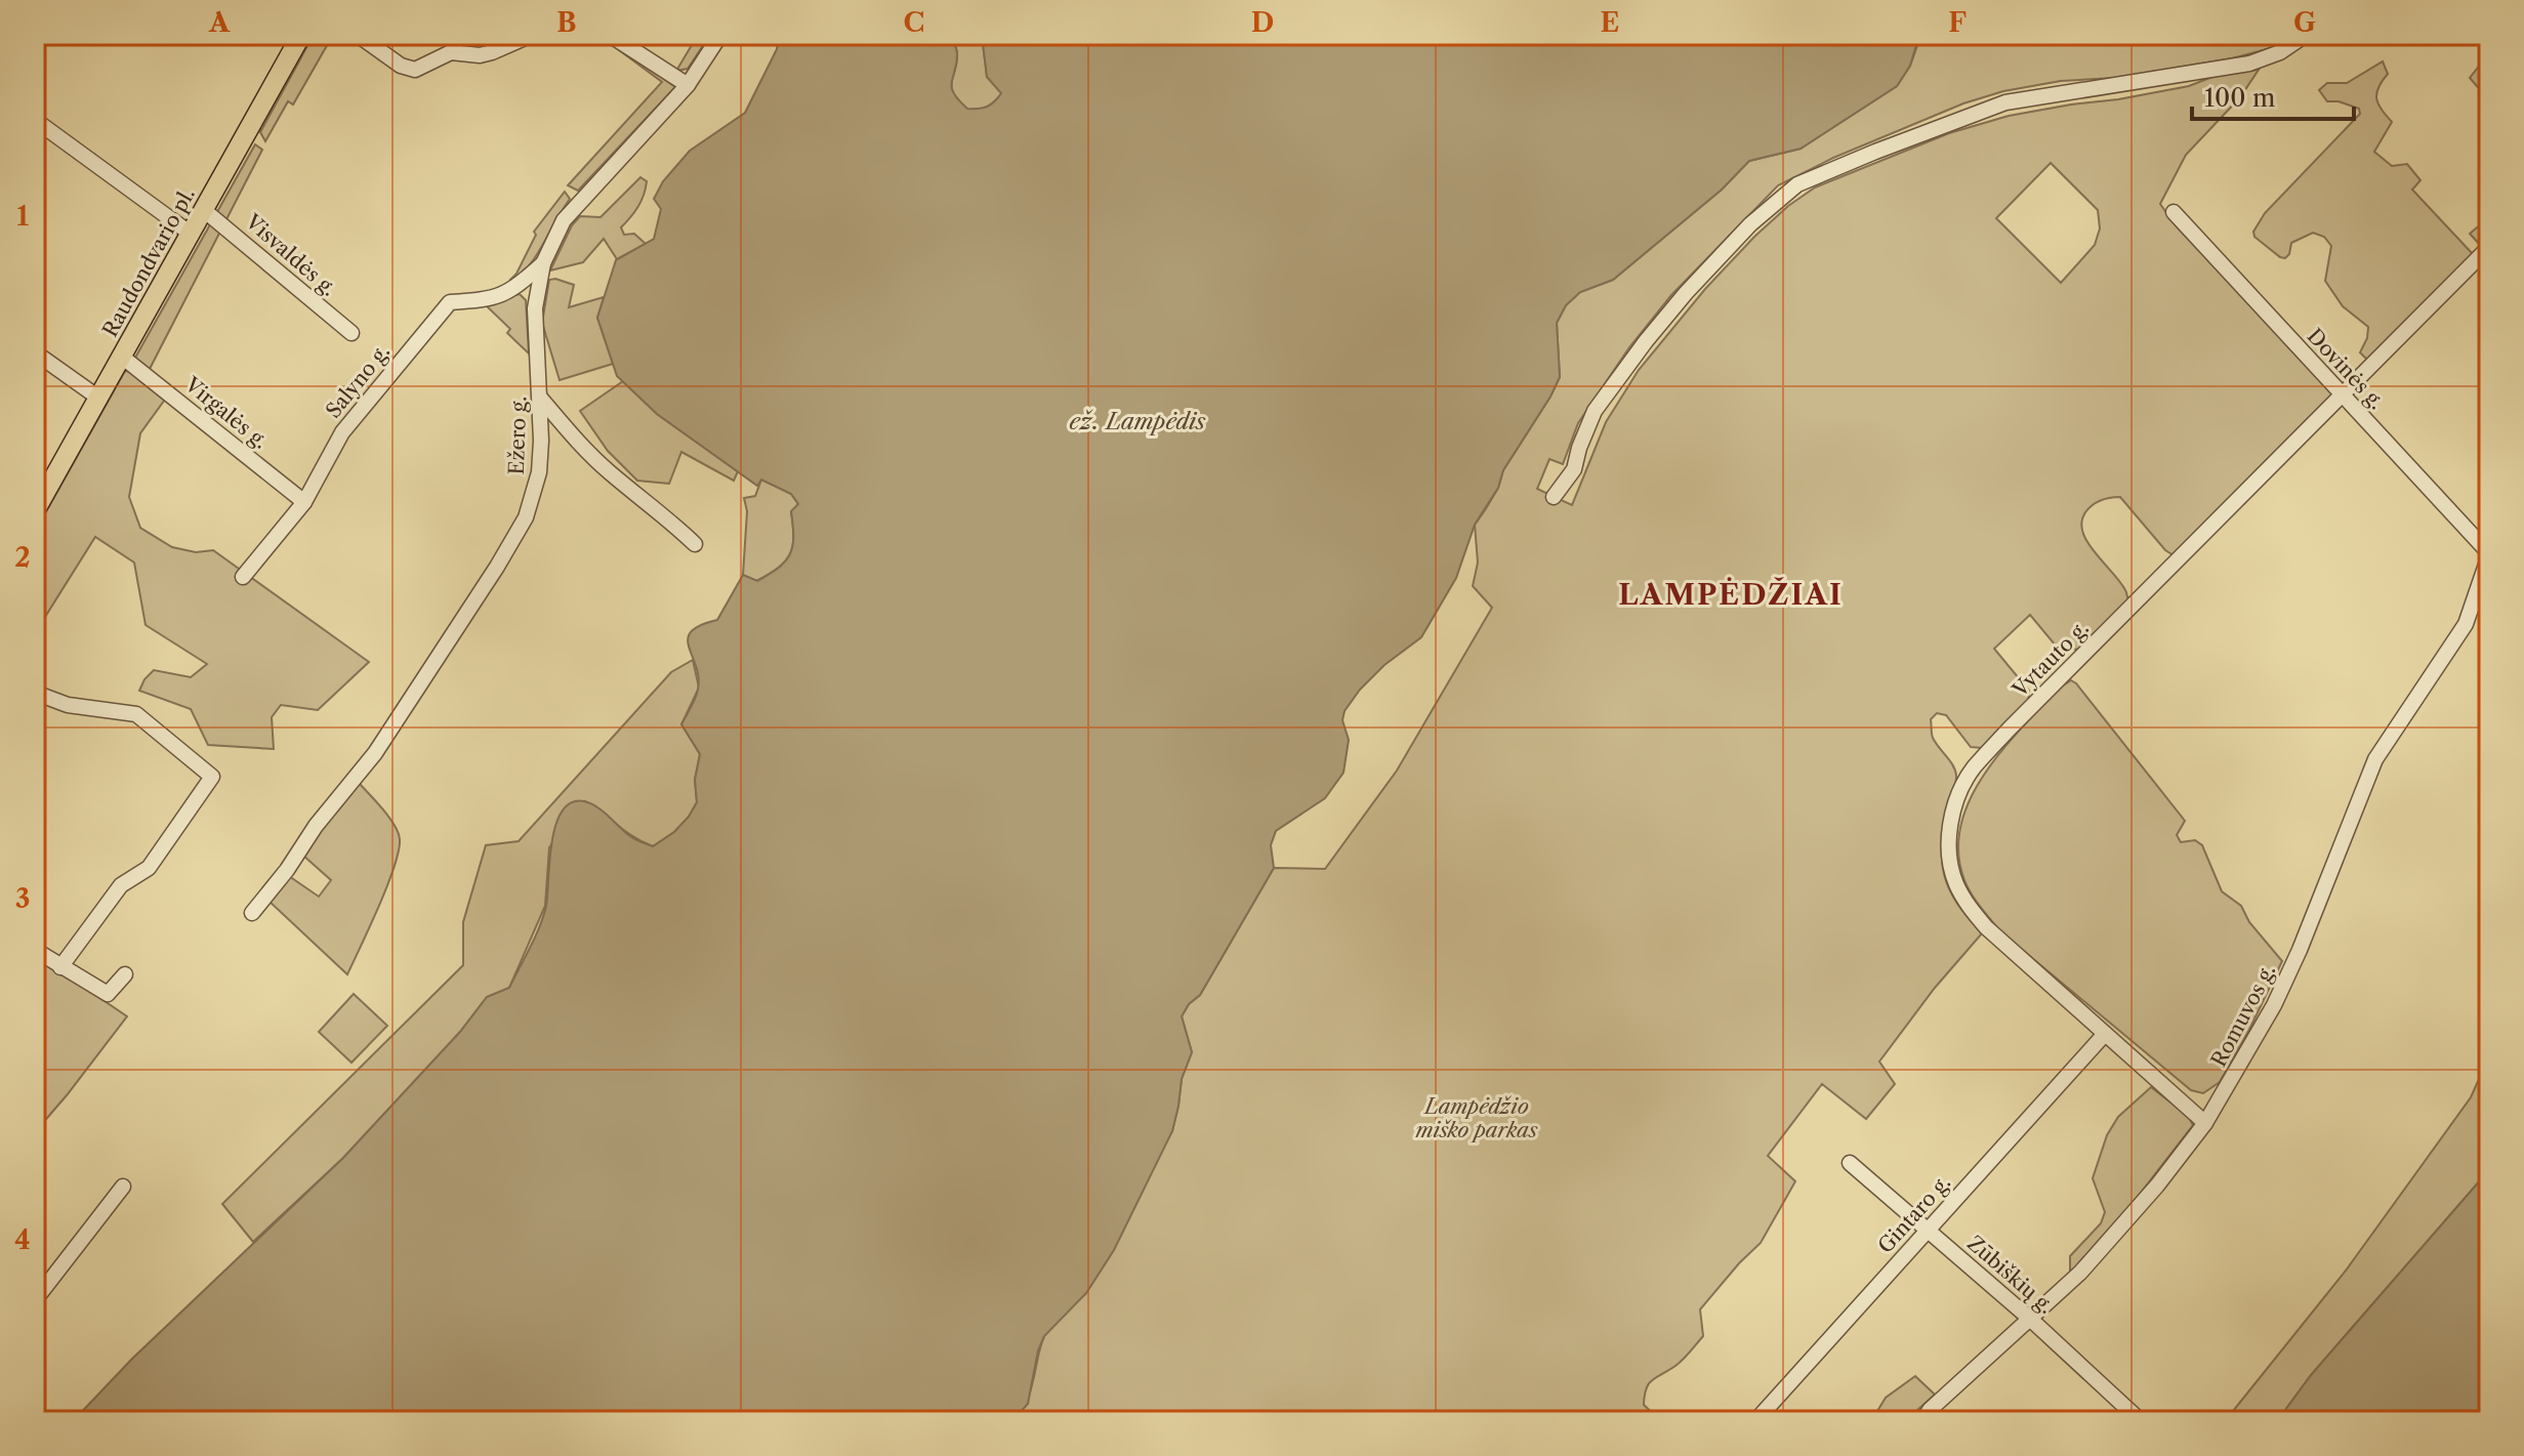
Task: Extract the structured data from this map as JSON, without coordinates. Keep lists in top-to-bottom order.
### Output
{
  "streets": {
    "main road": ["Raudondvario pl."],
    "street": [
      "Visvaldės g.",
      "Dovinės g.",
      "Salyno g.",
      "Virgalės g.",
      "Ežero g.",
      "Vytauto g.",
      "Romuvos g.",
      "Gintaro g.",
      "Zūbiškių g."
    ]
  },
  "crossings": [
    ["Visvaldės g.", "Raudondvario pl."],
    ["Raudondvario pl.", "Virgalės g."],
    ["Dovinės g.", "Vytauto g."],
    ["Dovinės g.", "Romuvos g."],
    ["Salyno g.", "Virgalės g."],
    ["Salyno g.", "Ežero g."],
    ["Vytauto g.", "Romuvos g."],
    ["Vytauto g.", "Gintaro g."],
    ["Romuvos g.", "Zūbiškių g."],
    ["Gintaro g.", "Zūbiškių g."]
  ],
  "districts": ["LAMPĖDŽIAI"],
  "water": ["ež. Lampėdis"],
  "parks": ["Lampėdžio miško parkas"],
  "scale_bar": "100 m",
  "grid": {
    "columns": [
      "A",
      "B",
      "C",
      "D",
      "E",
      "F",
      "G"
    ],
    "rows": [
      "1",
      "2",
      "3",
      "4"
    ]
  }
}
